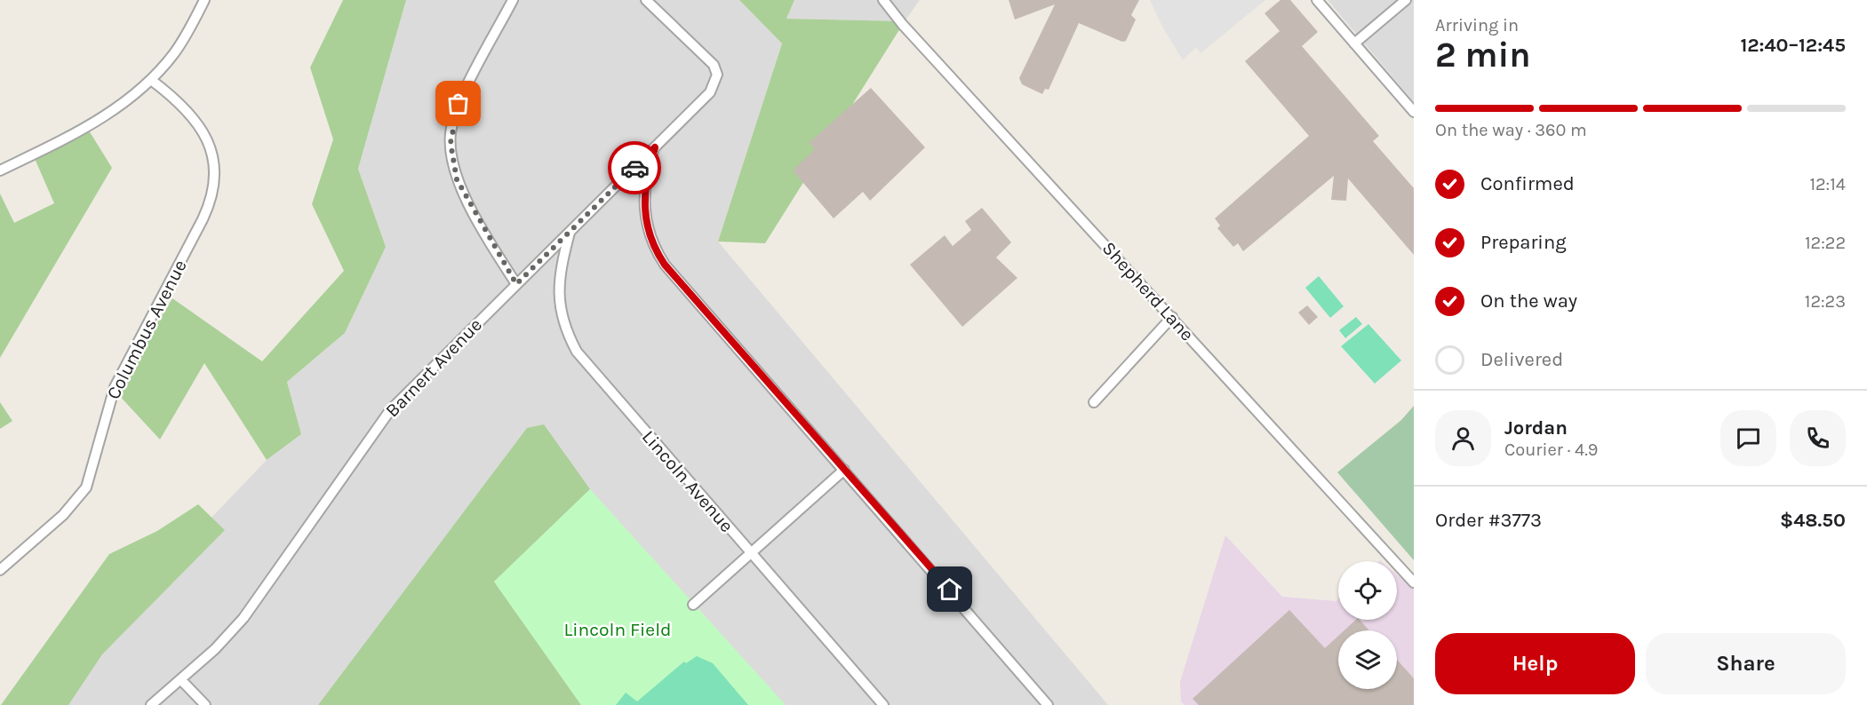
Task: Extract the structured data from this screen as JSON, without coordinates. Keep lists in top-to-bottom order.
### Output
{
  "streets": {
    "street": [
      "Shepherd Lane",
      "Columbus Avenue",
      "Barnert Avenue",
      "Lincoln Avenue"
    ]
  },
  "crossings": [
    ["Barnert Avenue", "Lincoln Avenue"]
  ],
  "parks": ["Lincoln Field"],
  "page": {
    "heading": ["2 min", "Arriving in", "12:40–12:45"],
    "panel": [
      "Jordan",
      "Courier · 4.9",
      "Order #3773",
      "$48.50"
    ],
    "bar": "On the way · 360 m",
    "list": [
      ["Confirmed", "12:14"],
      ["Preparing", "12:22"],
      ["On the way", "12:23"],
      "Delivered"
    ],
    "buttons": ["Help", "Share"]
  }
}
